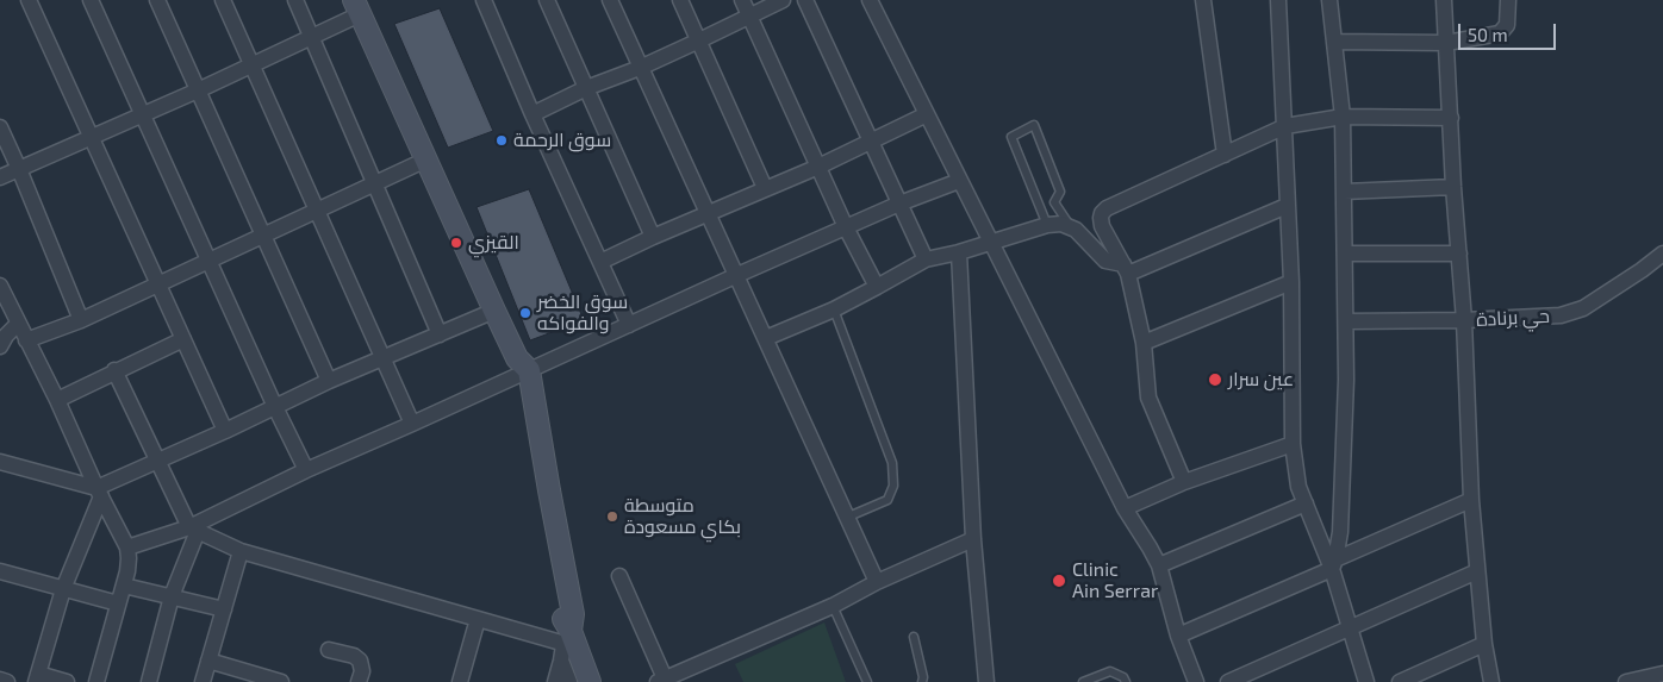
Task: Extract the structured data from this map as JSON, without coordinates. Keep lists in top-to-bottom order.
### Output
{
  "streets": {
    "street": ["حي برنادة"]
  },
  "places": [
    "سوق الرحمة",
    "القيزي",
    "سوق الخضر والفواكه",
    "عين سرار",
    "متوسطة بكاي مسعودة",
    "Clinic Ain Serrar"
  ],
  "scale_bar": "50 m"
}
